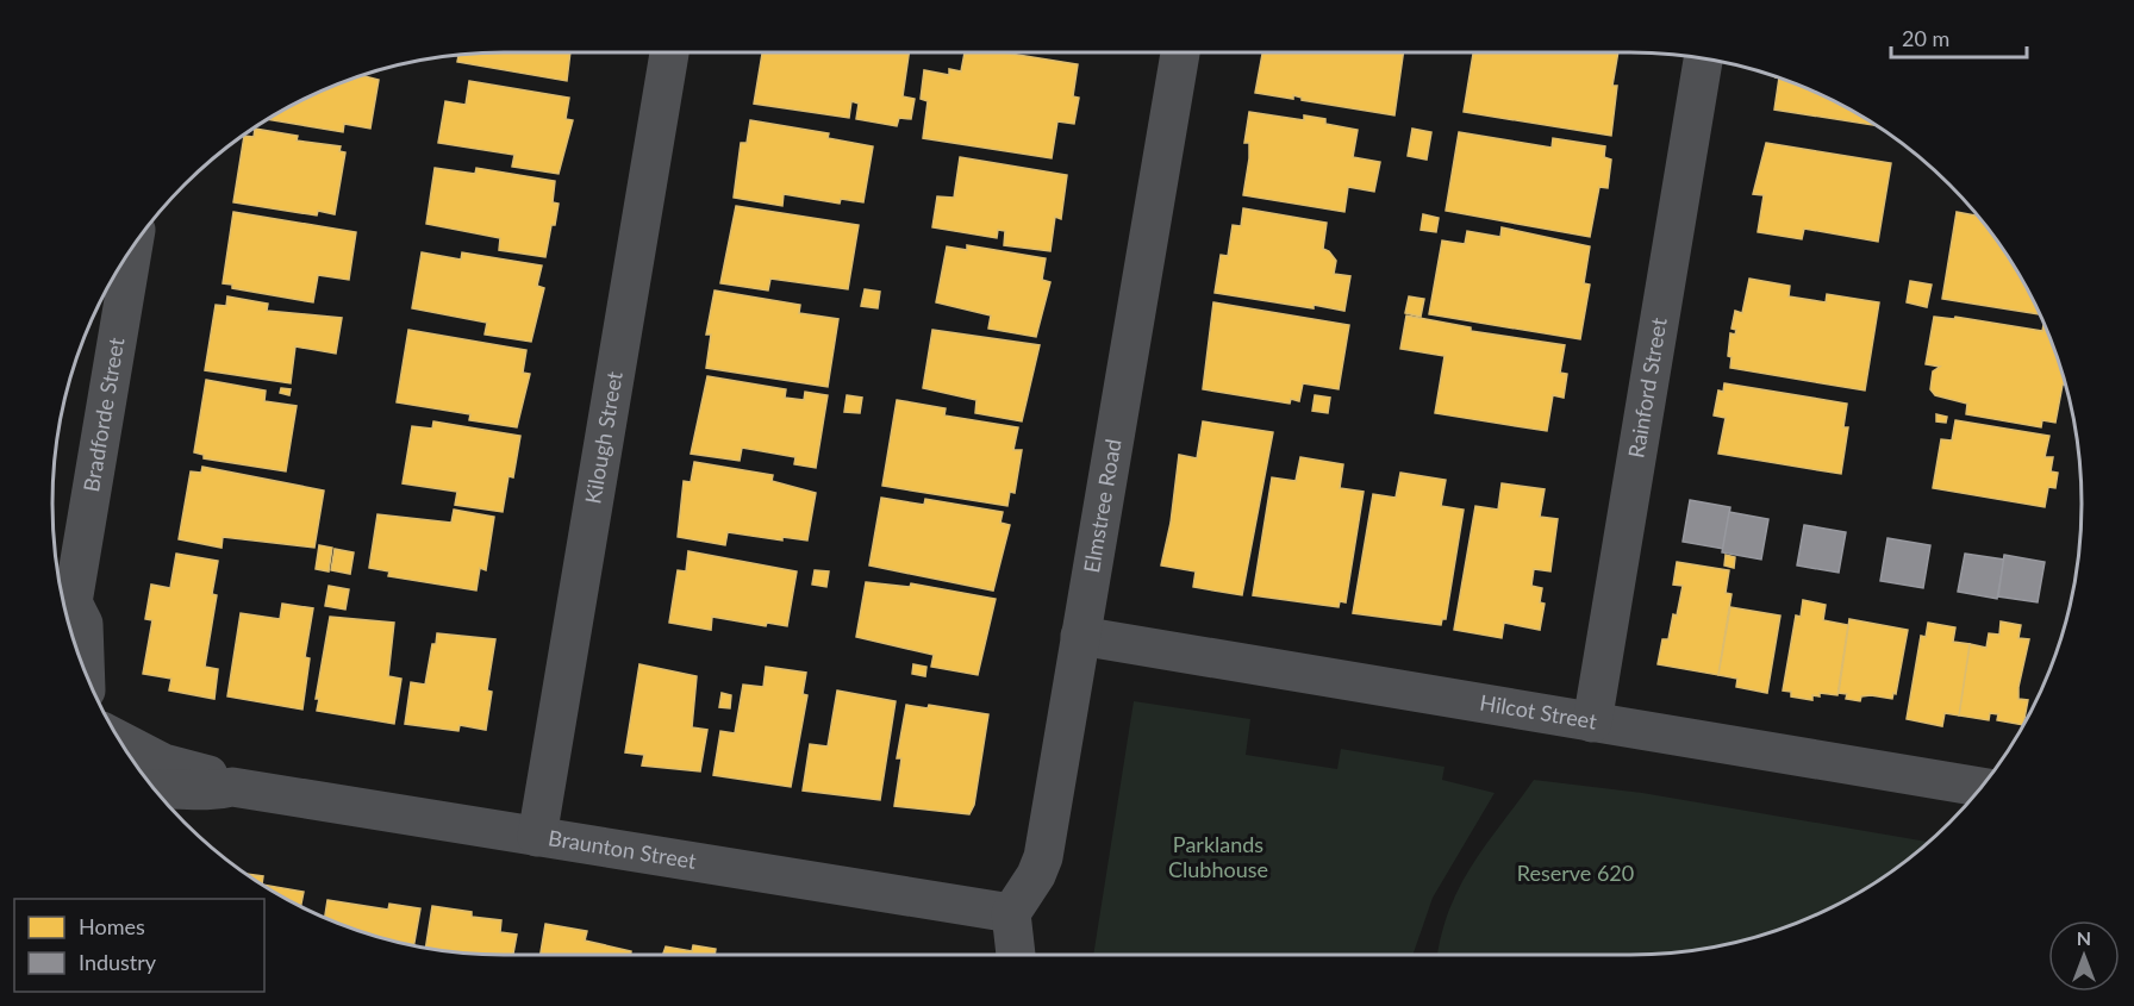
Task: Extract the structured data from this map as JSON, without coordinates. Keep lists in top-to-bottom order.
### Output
{
  "streets": {
    "street": [
      "Rainford Street",
      "Bradforde Street",
      "Kilough Street",
      "Elmstree Road",
      "Hilcot Street",
      "Braunton Street"
    ]
  },
  "crossings": [
    ["Rainford Street", "Hilcot Street"],
    ["Kilough Street", "Braunton Street"],
    ["Elmstree Road", "Hilcot Street"],
    ["Elmstree Road", "Braunton Street"]
  ],
  "parks": ["Parklands Clubhouse", "Reserve 620"],
  "legend": ["Homes", "Industry"],
  "scale_bar": "20 m",
  "north": "top"
}
